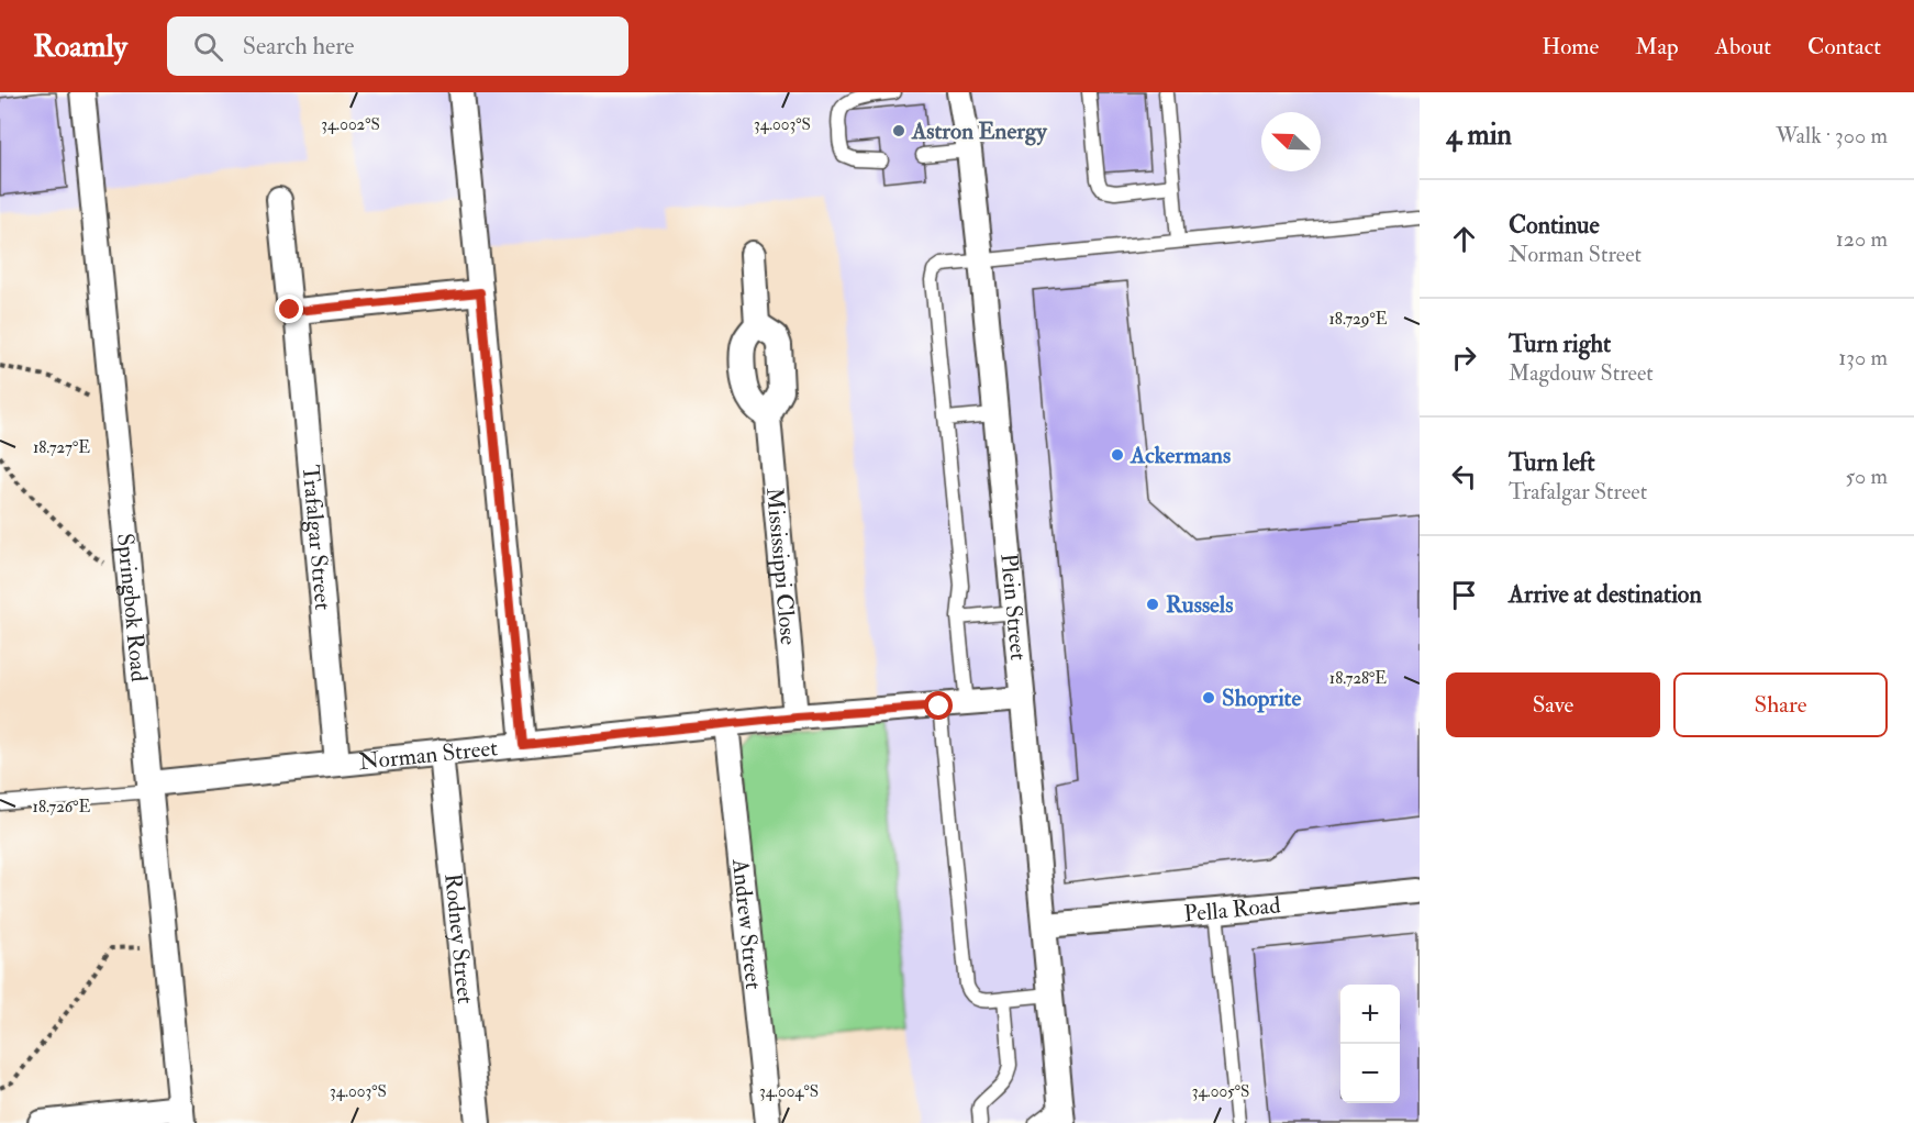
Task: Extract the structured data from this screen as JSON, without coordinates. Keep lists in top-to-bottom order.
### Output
{
  "streets": {
    "street": [
      "Trafalgar Street",
      "Mississippi Close",
      "Springbok Road",
      "Plein Street",
      "Norman Street",
      "Pella Road",
      "Andrew Street",
      "Rodney Street"
    ]
  },
  "crossings": [
    ["Trafalgar Street", "Norman Street"],
    ["Mississippi Close", "Norman Street"],
    ["Springbok Road", "Norman Street"],
    ["Plein Street", "Norman Street"],
    ["Plein Street", "Pella Road"],
    ["Norman Street", "Andrew Street"],
    ["Norman Street", "Rodney Street"]
  ],
  "places": [
    "Astron Energy",
    "Ackermans",
    "Russels",
    "Shoprite"
  ],
  "north": "top left",
  "page": {
    "header": "Roamly",
    "search": "Search here",
    "nav": [
      "Home",
      "Map",
      "About",
      "Contact"
    ],
    "heading": ["4 min", "Walk · 300 m"],
    "list": [
      ["Continue", "Norman Street", "120 m"],
      ["Turn right", "Magdouw Street", "130 m"],
      ["Turn left", "Trafalgar Street", "50 m"],
      "Arrive at destination"
    ],
    "buttons": ["Save", "Share"],
    "map_buttons": ["+", "−"]
  },
  "coordinates": [
    "34.002°S",
    "34.003°S",
    "18.729°E",
    "18.727°E",
    "18.728°E",
    "18.726°E",
    "34.004°S",
    "34.005°S"
  ]
}
